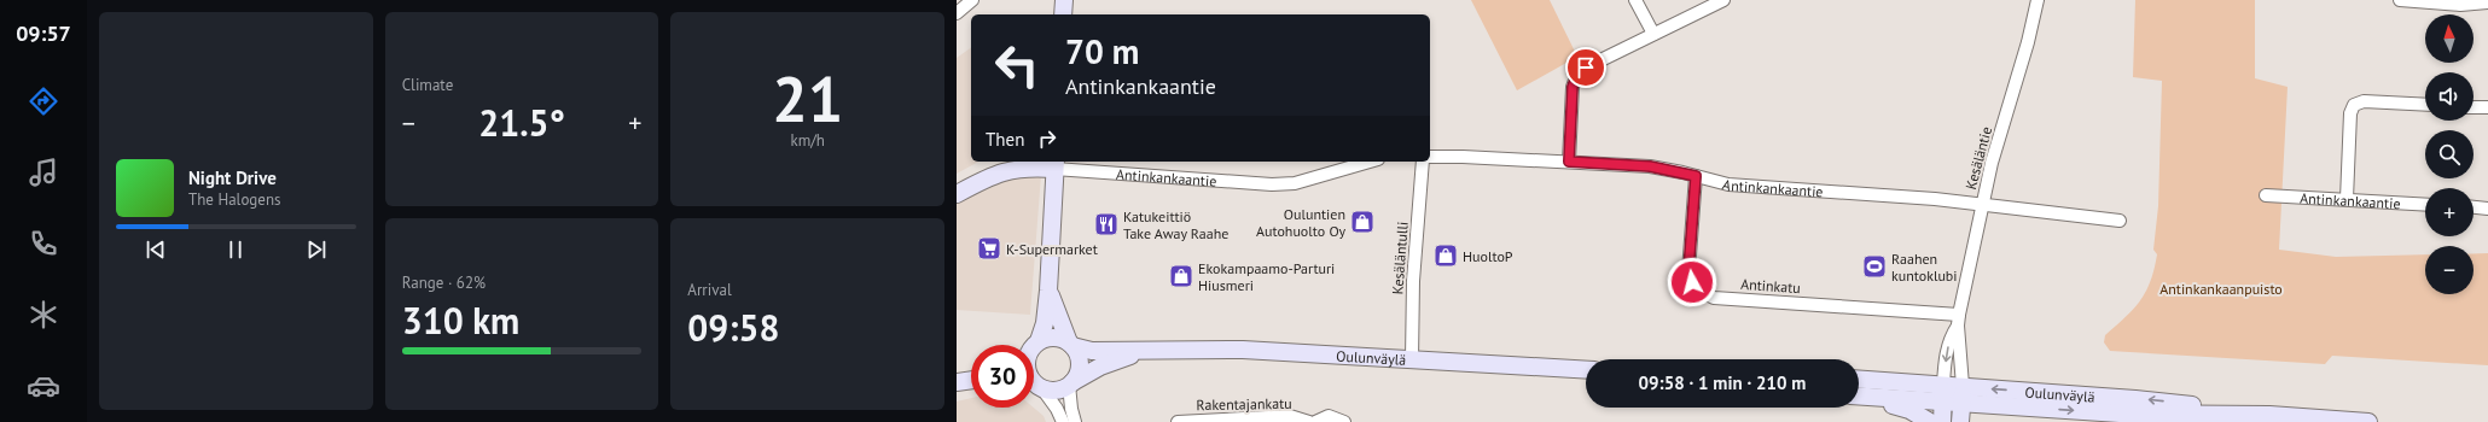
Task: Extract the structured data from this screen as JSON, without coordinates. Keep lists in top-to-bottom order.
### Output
{
  "streets": {
    "main road": ["Antinkankaantie", "Oulunväylä"],
    "street": [
      "Kesäläntie",
      "Kesäläntulli",
      "Antinkatu",
      "Rakentajankatu"
    ]
  },
  "crossings": [
    ["Kesäläntie", "Antinkankaantie"],
    ["Kesäläntie", "Antinkatu"],
    ["Kesäläntie", "Oulunväylä"],
    ["Antinkankaantie", "Antinkatu"],
    ["Kesäläntulli", "Oulunväylä"]
  ],
  "parks": ["Antinkankaanpuisto"],
  "places": {
    "shop": ["Ouluntien Autohuolto Oy", "HuoltoP", "Ekokampaamo-Parturi Hiusmeri"],
    "restaurant": ["Katukeittiö Take Away Raahe"],
    "supermarket": ["K-Supermarket"],
    "sports": ["Raahen kuntoklubi"]
  },
  "north": "top",
  "page": {
    "tabs": "09:57",
    "tile": [
      "Climate",
      ["21", "km/h"],
      ["Range · 62%", "310 km"],
      ["Arrival", "09:58"]
    ],
    "map_buttons": ["+", "−"],
    "turn": ["70 m", "Antinkankaantie"],
    "heat": ["−", "21.5°", "+"],
    "then": "Then",
    "song": ["Night Drive", "The Halogens"],
    "limit": "30",
    "trip": "09:58 · 1 min · 210 m"
  }
}
